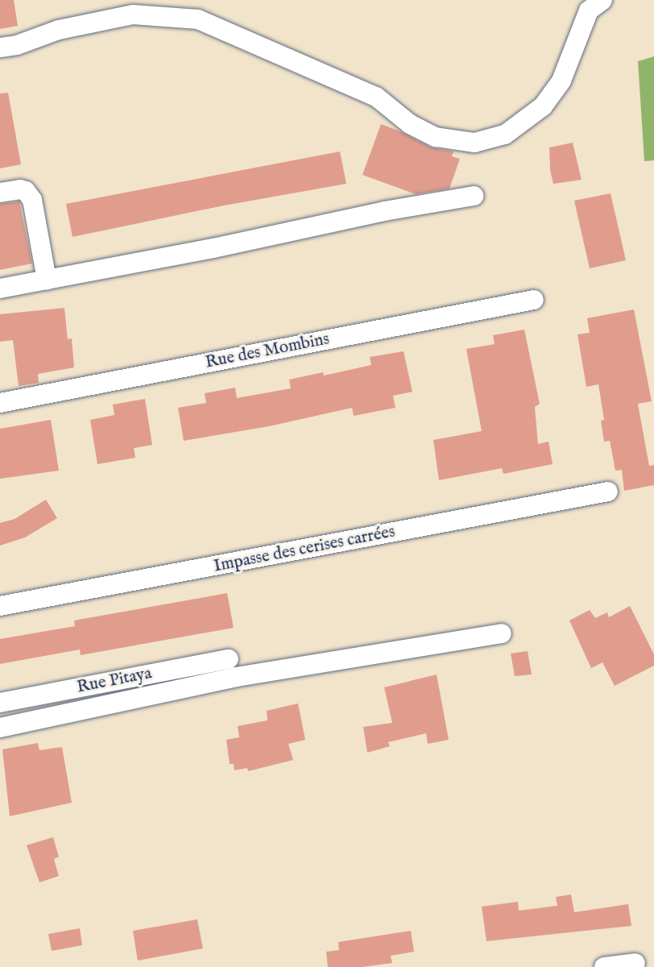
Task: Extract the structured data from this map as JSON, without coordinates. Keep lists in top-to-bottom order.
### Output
{
  "streets": {
    "street": ["Rue des Mombins", "Impasse des cerises carrées", "Rue Pitaya"]
  }
}
